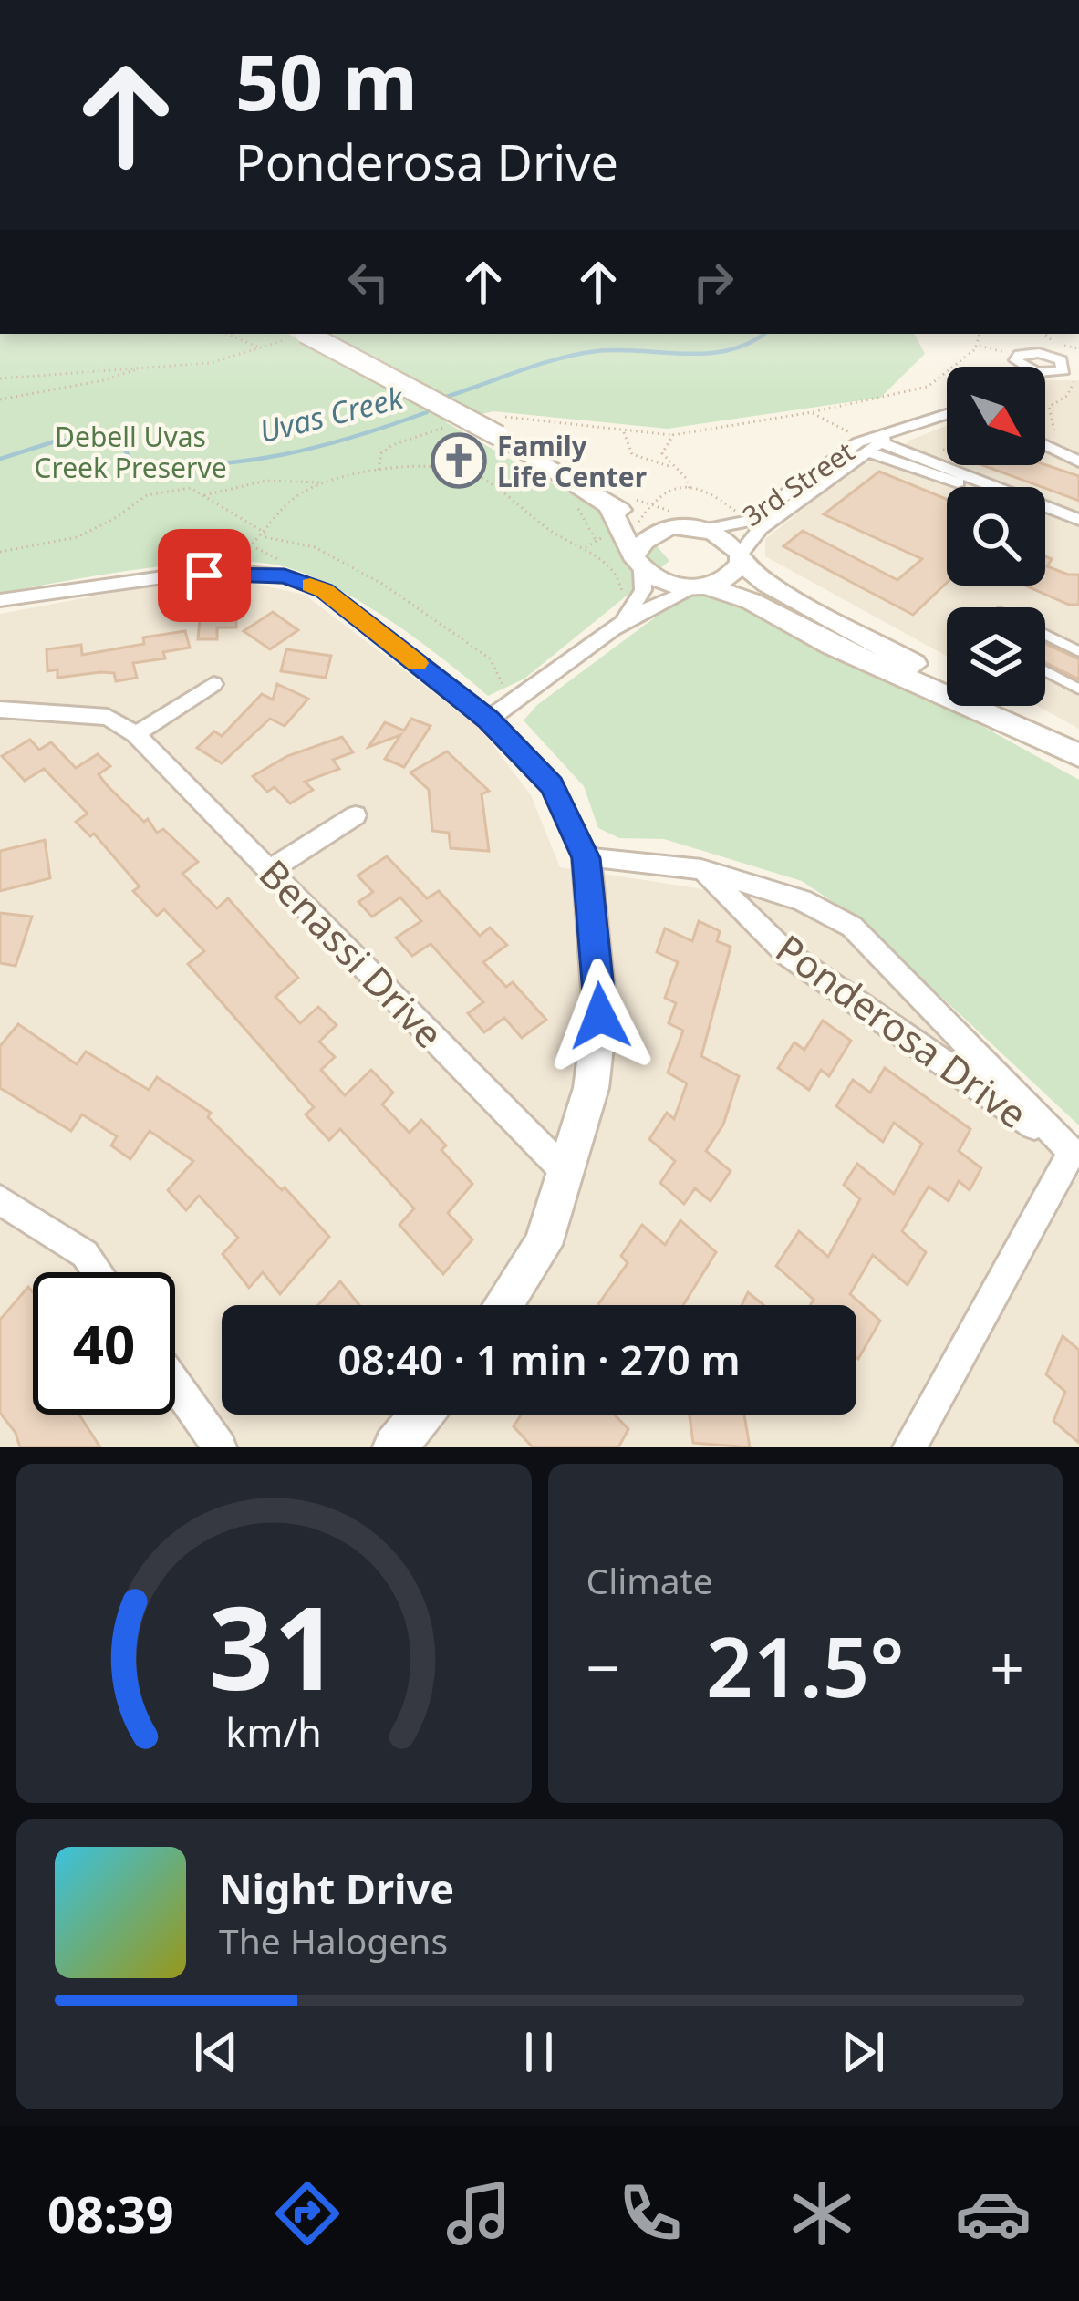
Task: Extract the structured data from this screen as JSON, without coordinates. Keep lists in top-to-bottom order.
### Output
{
  "streets": {
    "street": ["3rd Street", "Benassi Drive", "Ponderosa Drive"]
  },
  "water": ["Uvas Creek"],
  "parks": ["Debell Uvas Creek Preserve"],
  "places": {
    "church": ["Family Life Center"]
  },
  "north": "bottom right",
  "page": {
    "turn": ["50 m", "Ponderosa Drive"],
    "limit": "40",
    "trip": "08:40 · 1 min · 270 m",
    "tile": "Climate",
    "heat": ["−", "21.5°", "+"],
    "song": ["Night Drive", "The Halogens"],
    "tabs": "08:39",
    "gauge": ["31", "km/h"]
  }
}
